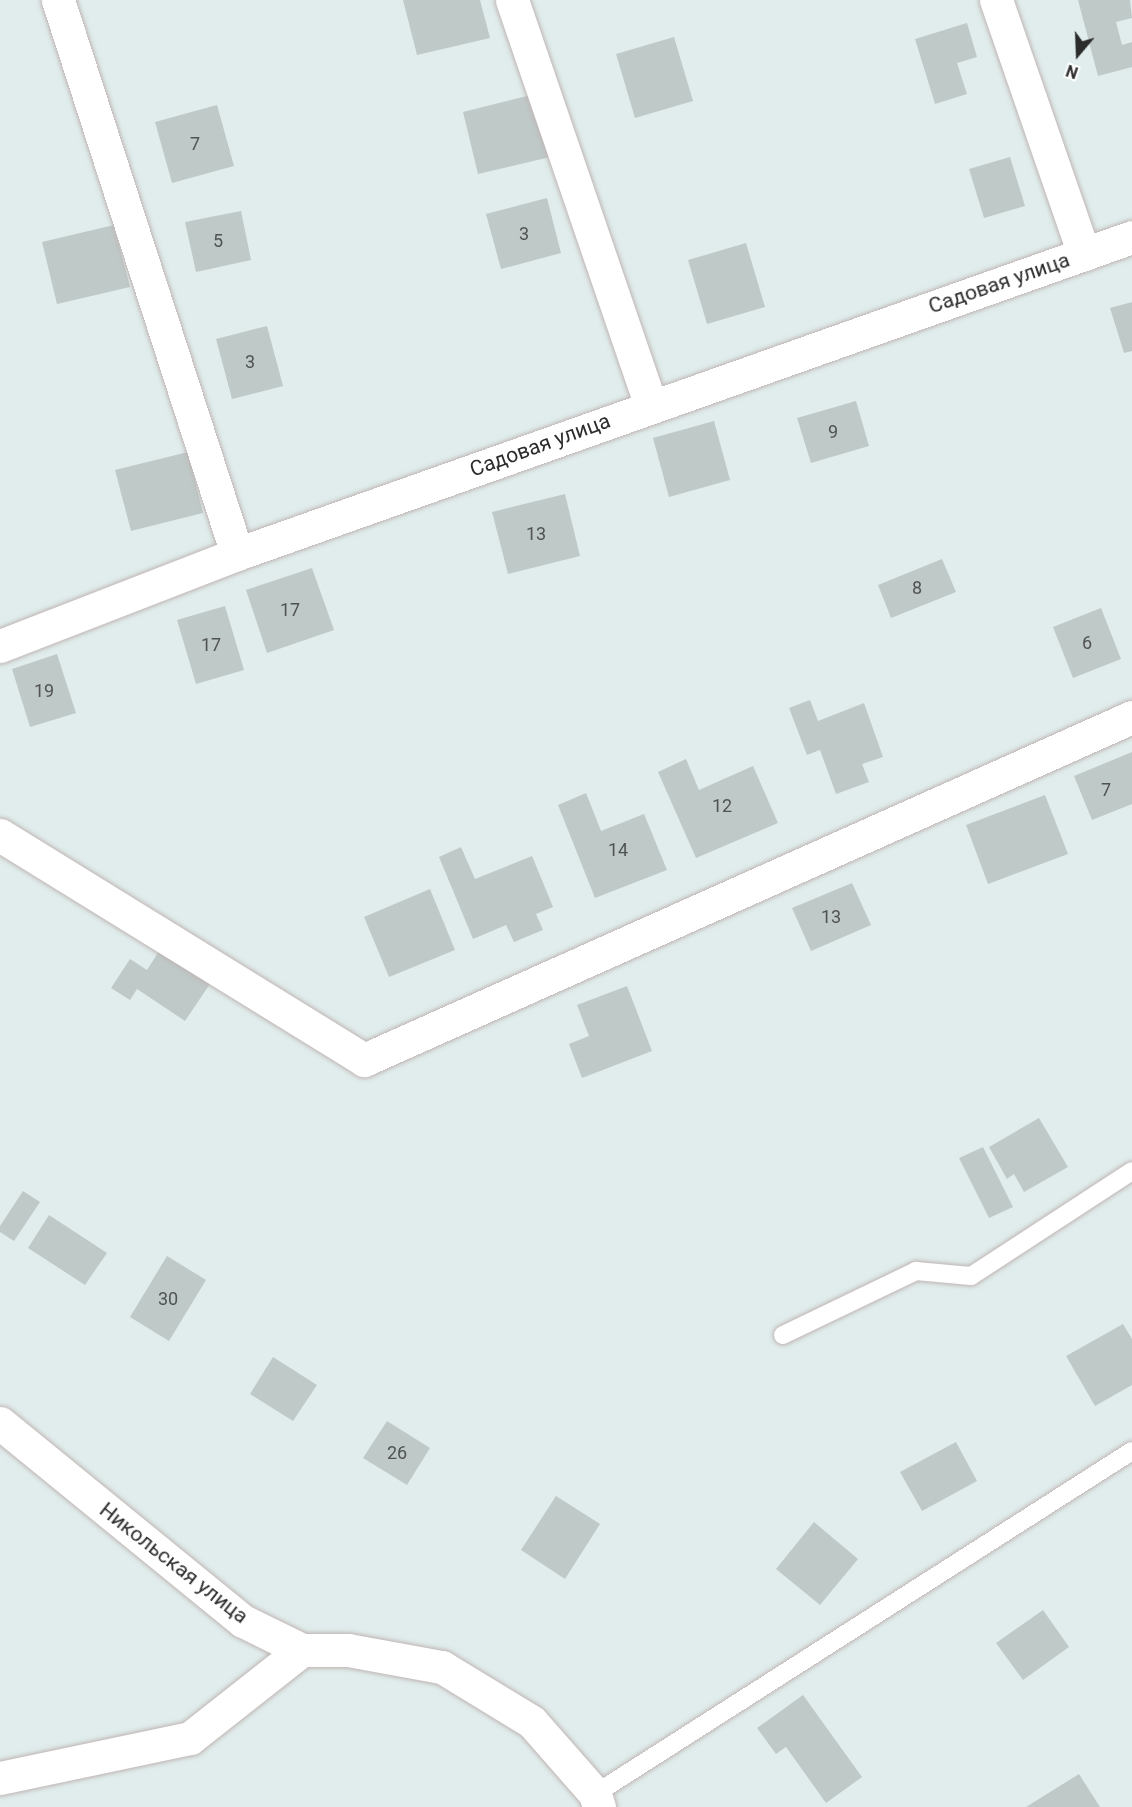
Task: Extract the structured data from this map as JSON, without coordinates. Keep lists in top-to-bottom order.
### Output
{
  "streets": {
    "street": ["Садовая улица", "Никольская улица"]
  },
  "house_numbers": [
    "7",
    "3",
    "5",
    "3",
    "9",
    "13",
    "8",
    "17",
    "6",
    "17",
    "19",
    "7",
    "12",
    "14",
    "13",
    "30",
    "26"
  ],
  "north": "bottom"
}
